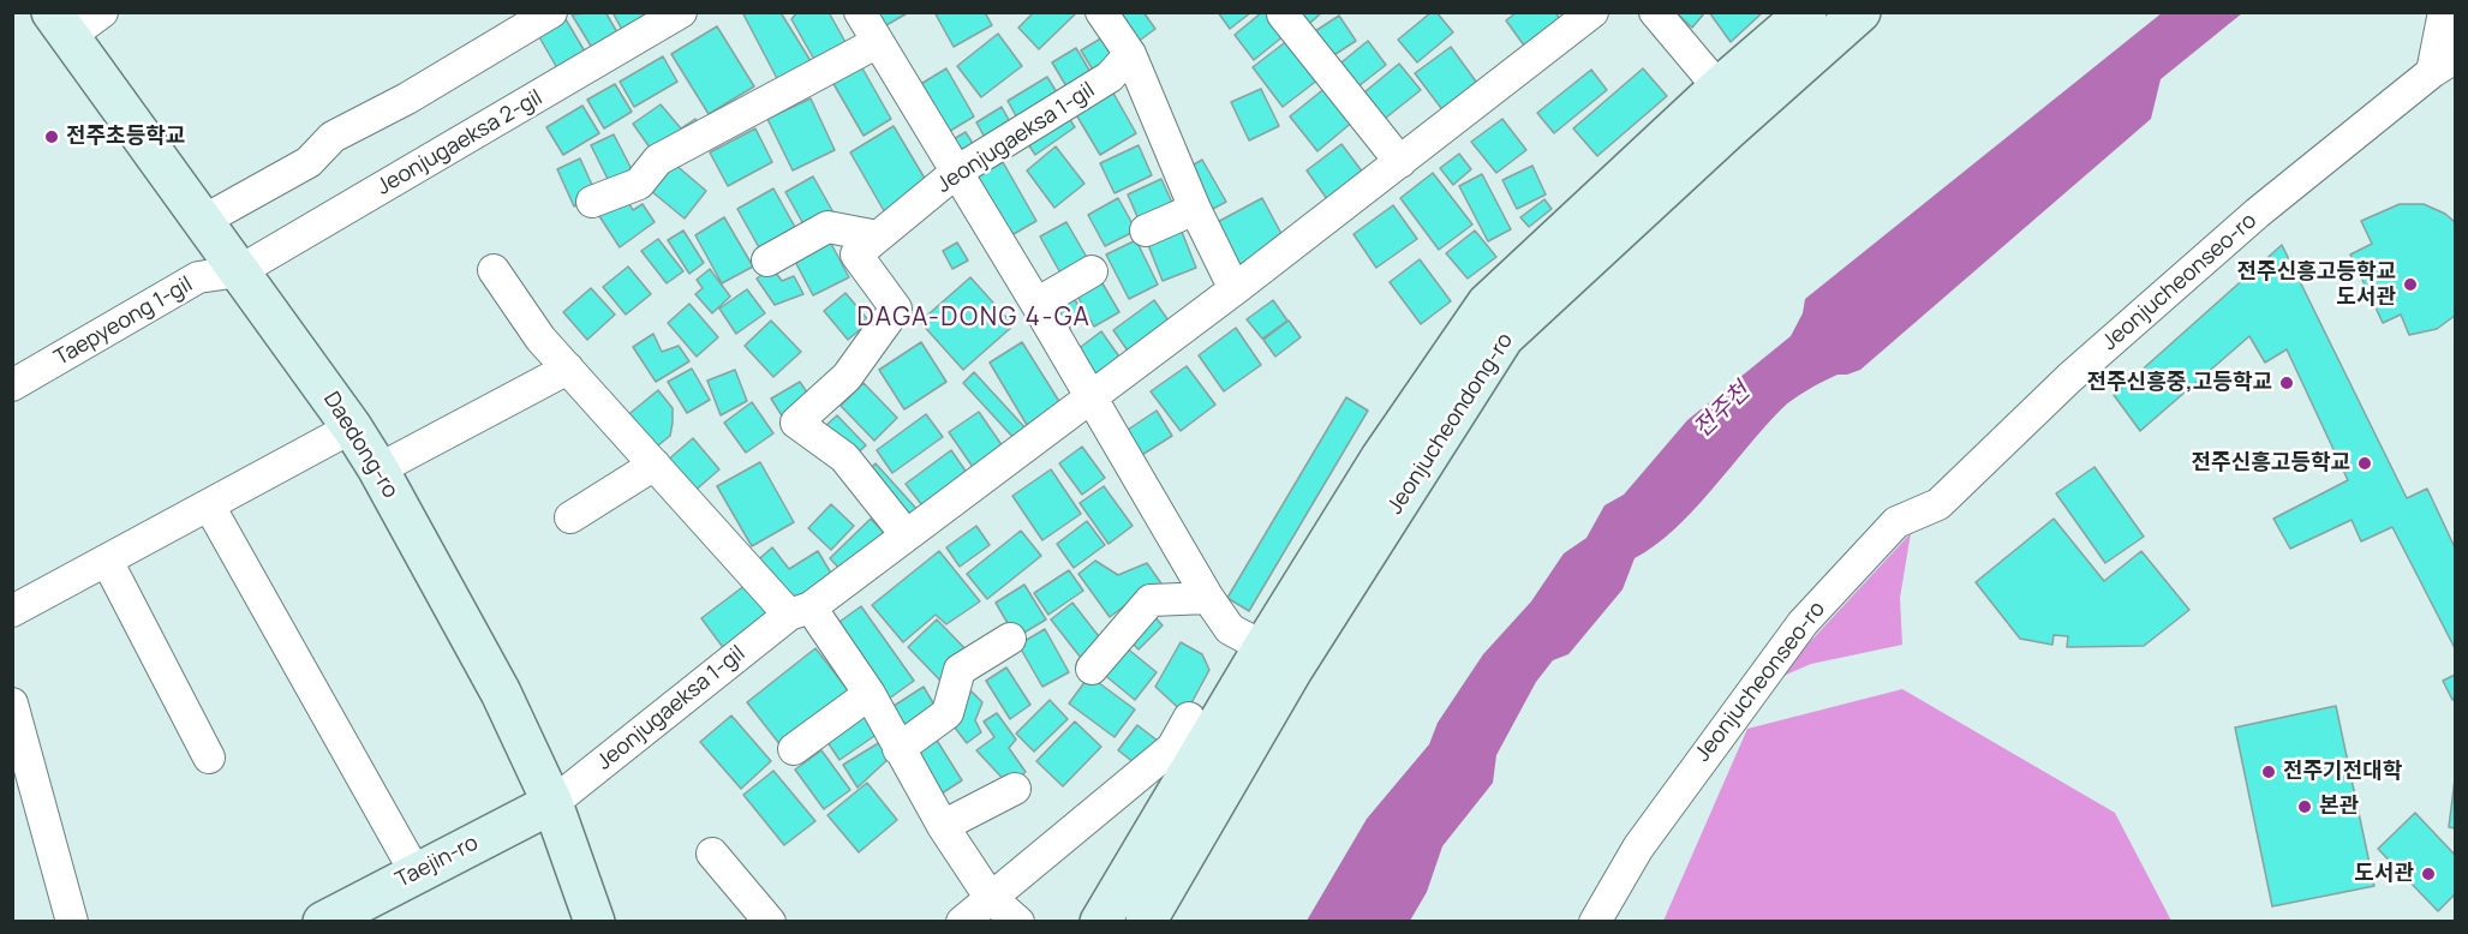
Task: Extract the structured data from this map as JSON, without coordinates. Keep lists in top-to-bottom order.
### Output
{
  "streets": {
    "street": [
      "Jeonjugaeksa 1-gil",
      "Jeonjugaeksa 2-gil",
      "Jeonjucheonseo-ro",
      "Taepyeong 1-gil",
      "Jeonjucheondong-ro",
      "Daedong-ro",
      "Taejin-ro"
    ]
  },
  "crossings": [
    ["Jeonjugaeksa 1-gil", "Daedong-ro"],
    ["Jeonjugaeksa 1-gil", "Taejin-ro"],
    ["Jeonjugaeksa 2-gil", "Taepyeong 1-gil"],
    ["Jeonjugaeksa 2-gil", "Daedong-ro"],
    ["Taepyeong 1-gil", "Daedong-ro"],
    ["Daedong-ro", "Taejin-ro"]
  ],
  "districts": ["DAGA-DONG 4-GA"],
  "water": ["전주천"],
  "places": [
    "전주초등학교",
    "전주신흥고등학교 도서관",
    "전주신흥중,고등학교",
    "전주신흥고등학교",
    "전주기전대학",
    "본관",
    "도서관"
  ]
}
